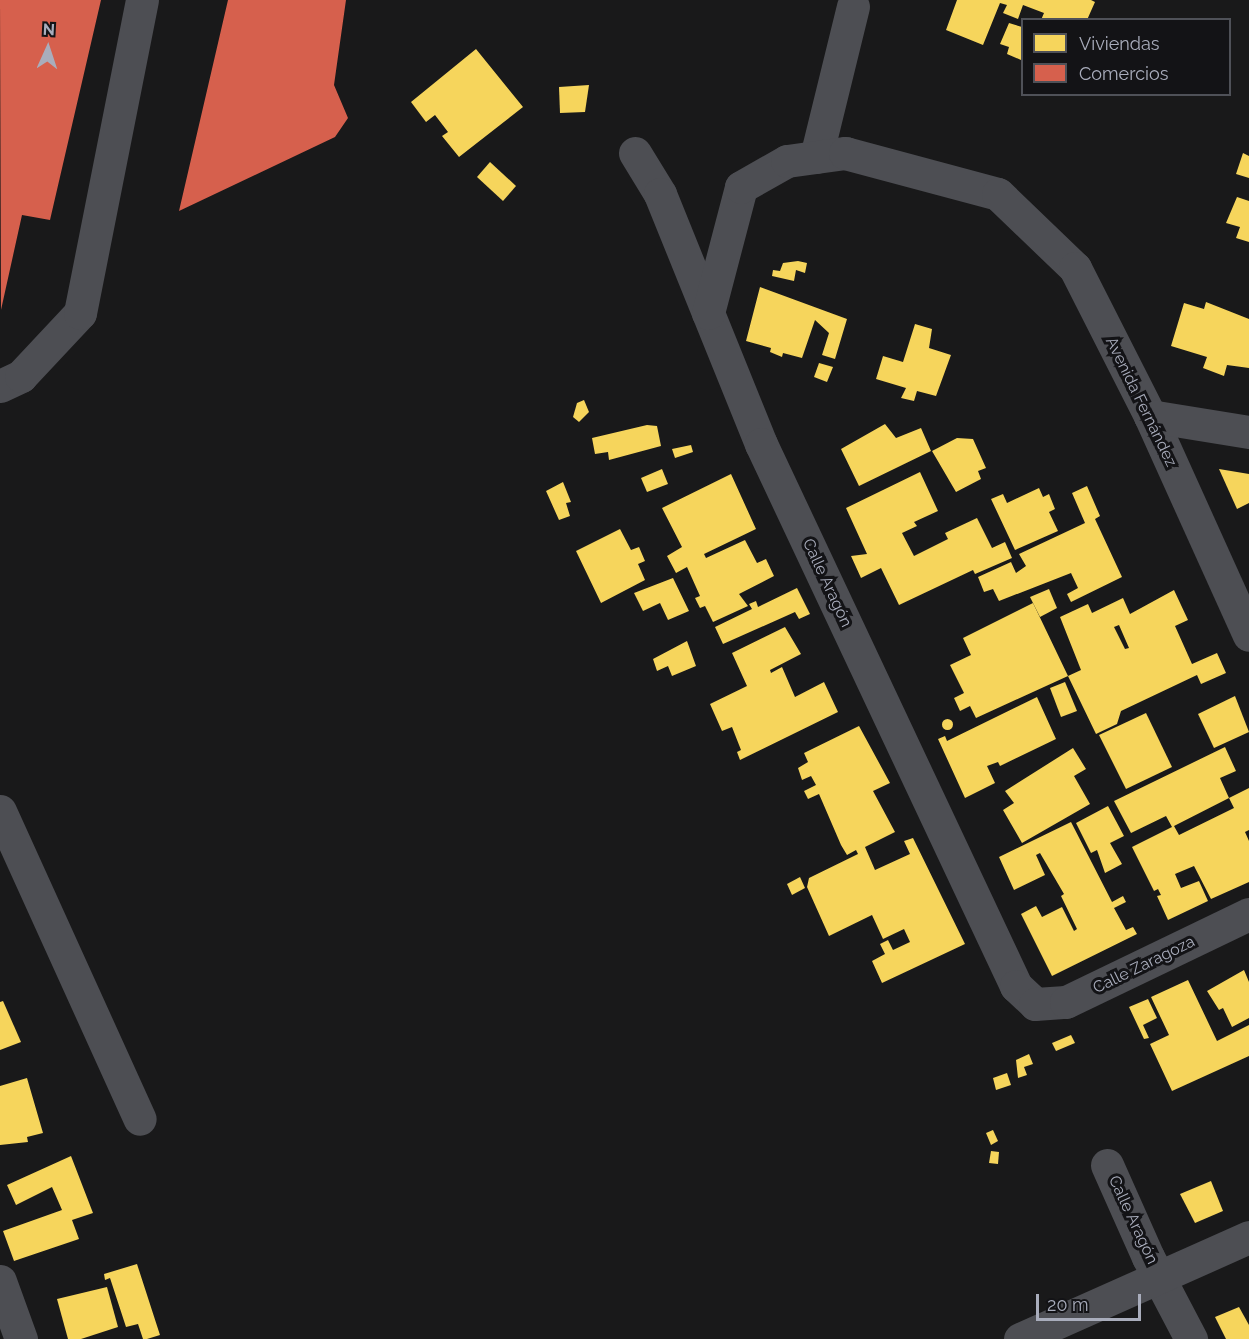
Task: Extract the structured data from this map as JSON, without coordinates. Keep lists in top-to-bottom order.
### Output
{
  "streets": {
    "street": ["Avenida Fernández", "Calle Aragón", "Calle Zaragoza"]
  },
  "crossings": [
    ["Calle Aragón", "Calle Zaragoza"]
  ],
  "legend": ["Viviendas", "Comercios"],
  "scale_bar": "20 m",
  "north": "top"
}
